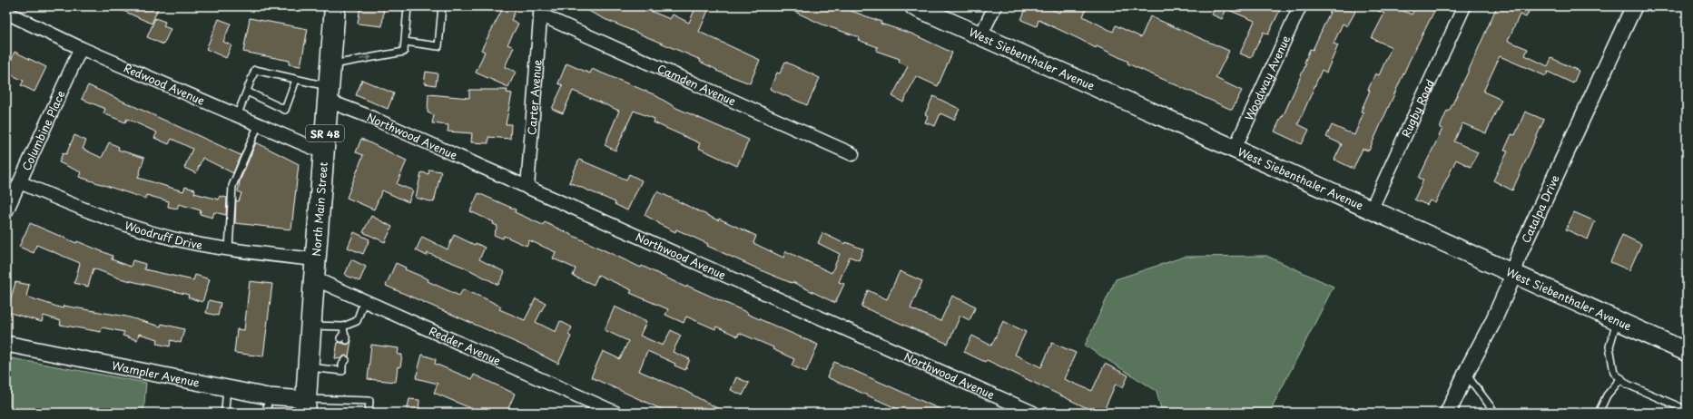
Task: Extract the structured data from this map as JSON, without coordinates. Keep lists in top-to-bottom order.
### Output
{
  "streets": {
    "main road": ["West Siebenthaler Avenue", "SR 48", "North Main Street"],
    "street": [
      "Woodway Avenue",
      "Redwood Avenue",
      "Camden Avenue",
      "Carter Avenue",
      "Rugby Road",
      "Columbine Place",
      "Northwood Avenue",
      "Catalpa Drive",
      "Woodruff Drive",
      "Redder Avenue",
      "Wampler Avenue"
    ]
  },
  "crossings": [
    ["West Siebenthaler Avenue", "Woodway Avenue"],
    ["West Siebenthaler Avenue", "Rugby Road"],
    ["West Siebenthaler Avenue", "Catalpa Drive"],
    ["Redwood Avenue", "Columbine Place"],
    ["Redwood Avenue", "North Main Street"],
    ["Camden Avenue", "Carter Avenue"],
    ["Carter Avenue", "Northwood Avenue"],
    ["Columbine Place", "Woodruff Drive"],
    ["Northwood Avenue", "North Main Street"],
    ["North Main Street", "Woodruff Drive"],
    ["North Main Street", "Redder Avenue"],
    ["North Main Street", "Wampler Avenue"],
    ["Woodruff Drive", "Redder Avenue"]
  ]
}
